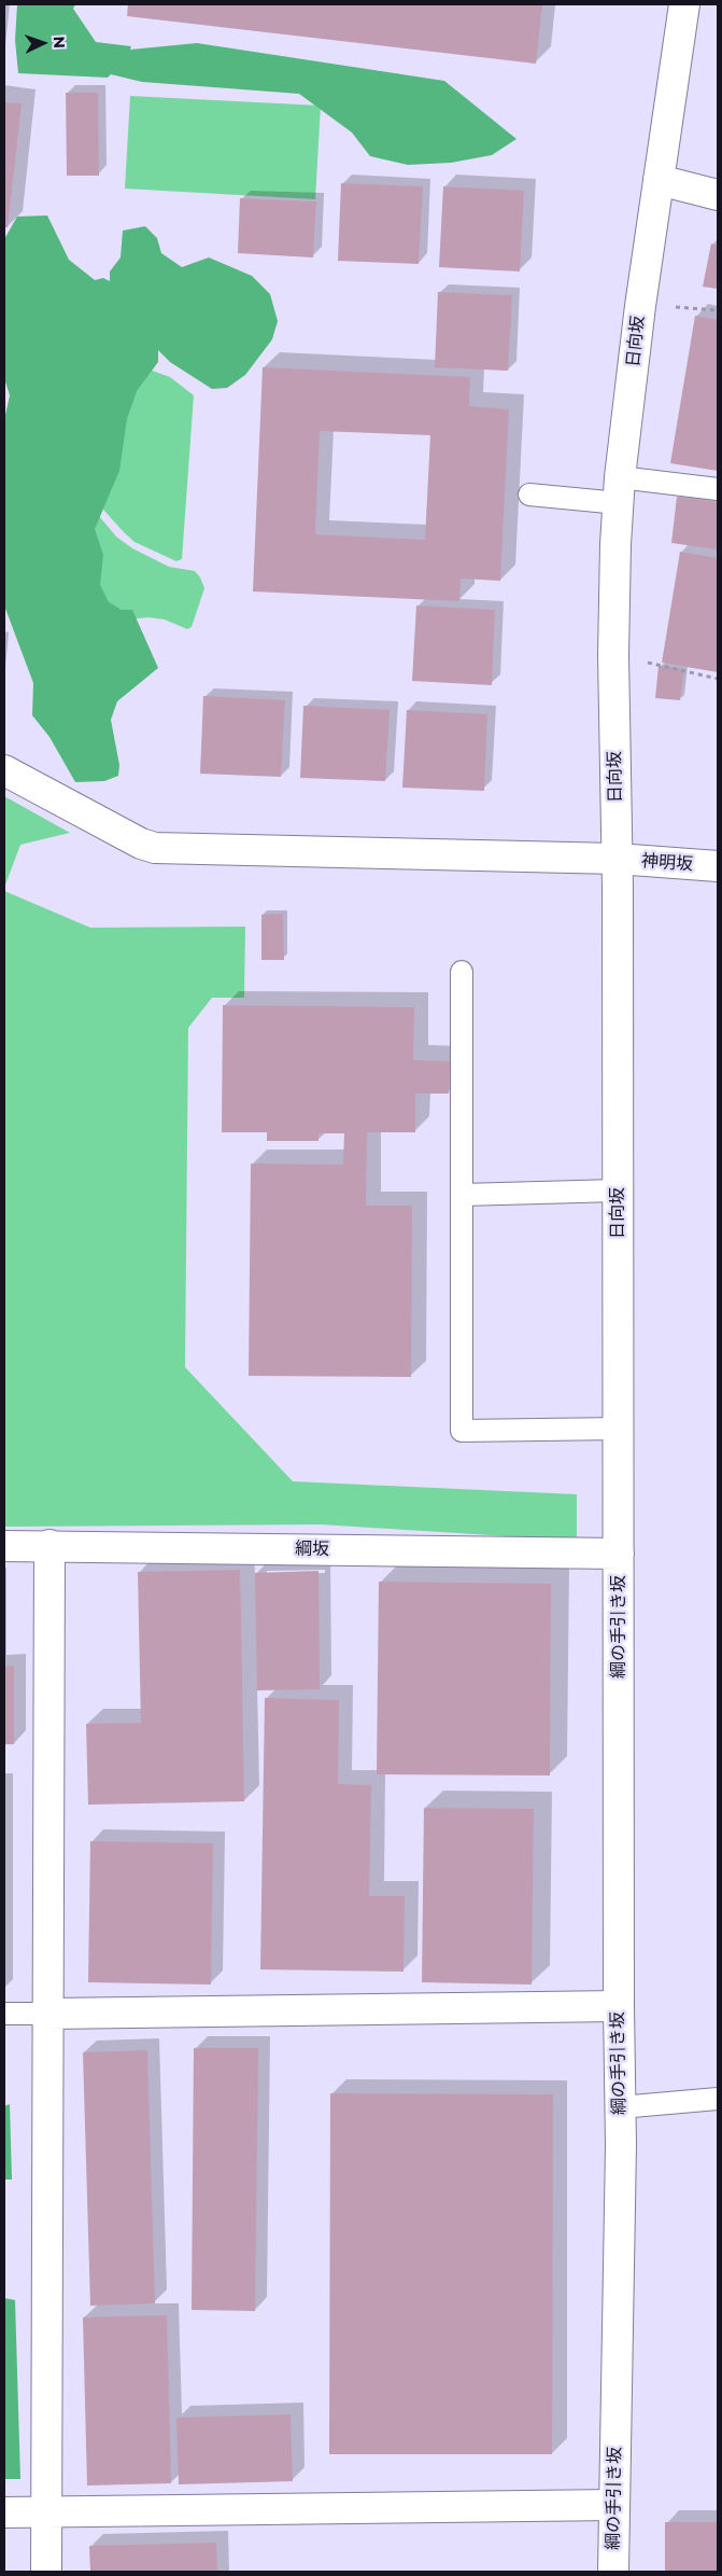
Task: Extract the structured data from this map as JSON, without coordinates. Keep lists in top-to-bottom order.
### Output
{
  "streets": {
    "street": [
      "日向坂",
      "神明坂",
      "綱坂",
      "綱の手引き坂"
    ]
  },
  "crossings": [
    ["日向坂", "神明坂"],
    ["日向坂", "綱坂"],
    ["日向坂", "綱の手引き坂"],
    ["綱坂", "綱の手引き坂"]
  ],
  "north": "right"
}
